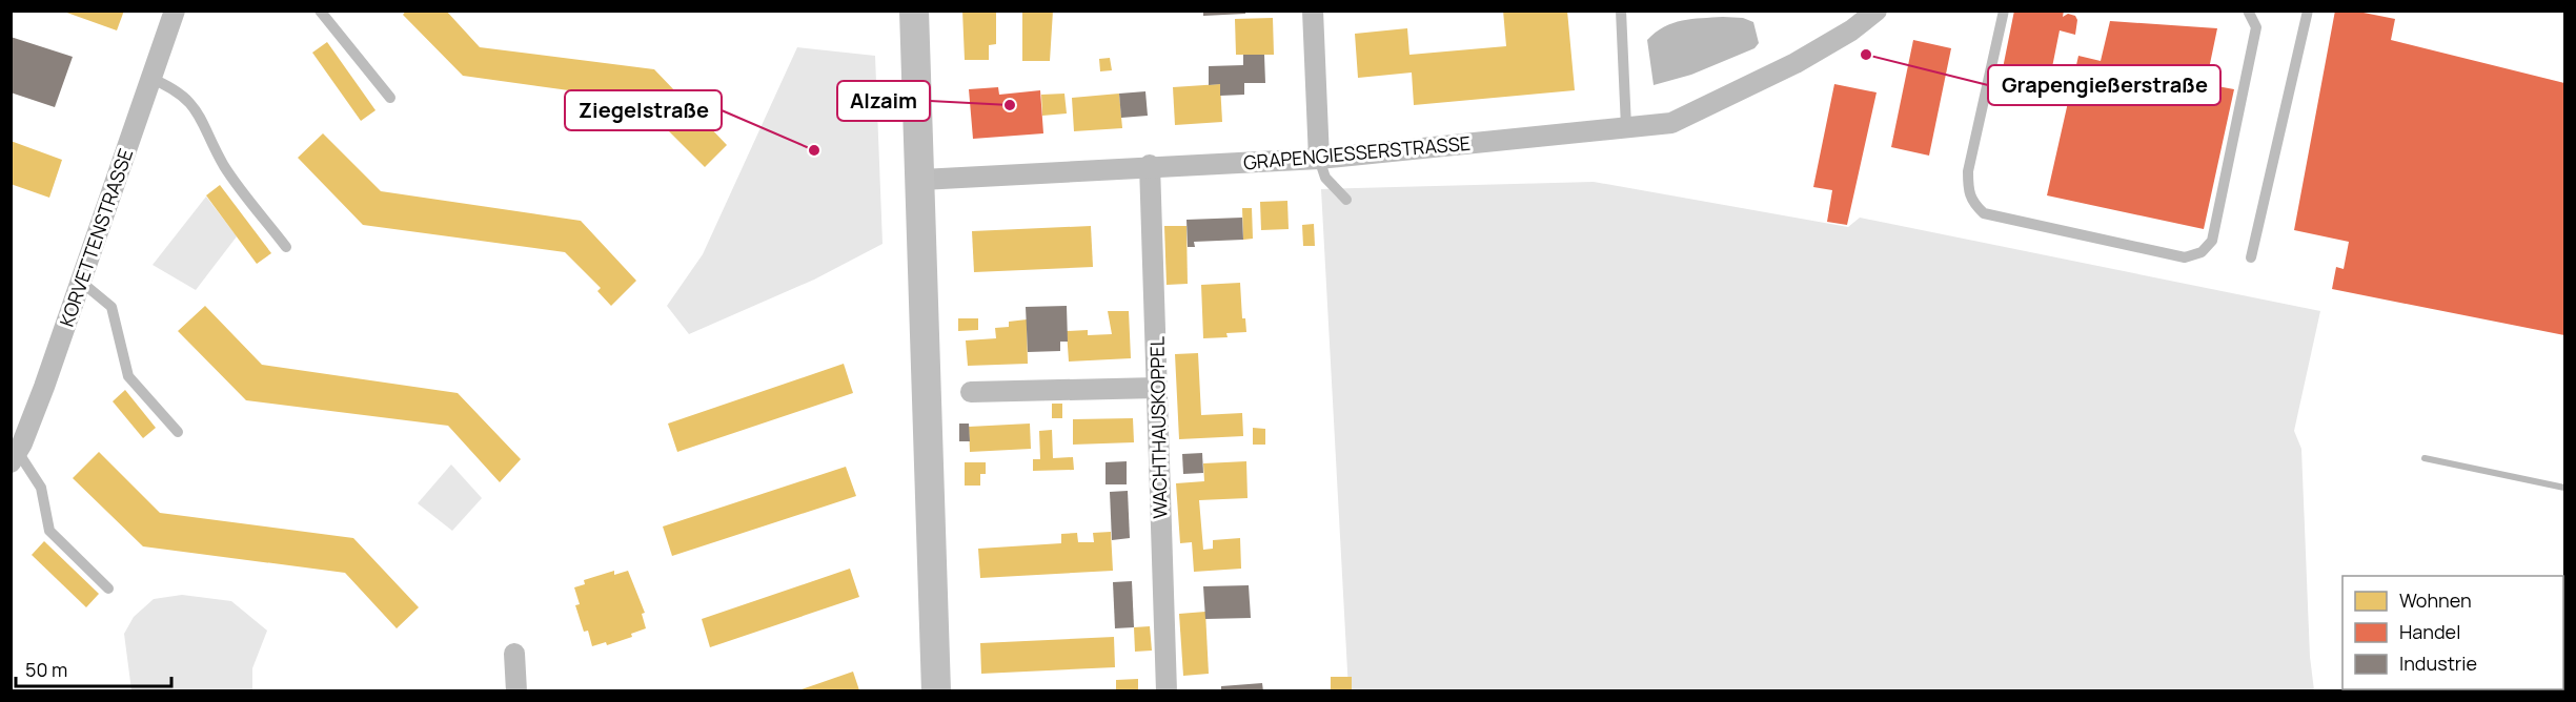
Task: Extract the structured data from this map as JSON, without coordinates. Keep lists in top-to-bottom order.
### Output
{
  "streets": {
    "street": ["GRAPENGIESSERSTRASSE", "KORVETTENSTRASSE", "WACHTHAUSKOPPEL"]
  },
  "crossings": [
    ["GRAPENGIESSERSTRASSE", "WACHTHAUSKOPPEL"]
  ],
  "places": ["Grapengießerstraße", "Alzaim", "Ziegelstraße"],
  "legend": ["Wohnen", "Handel", "Industrie"],
  "scale_bar": "50 m"
}
